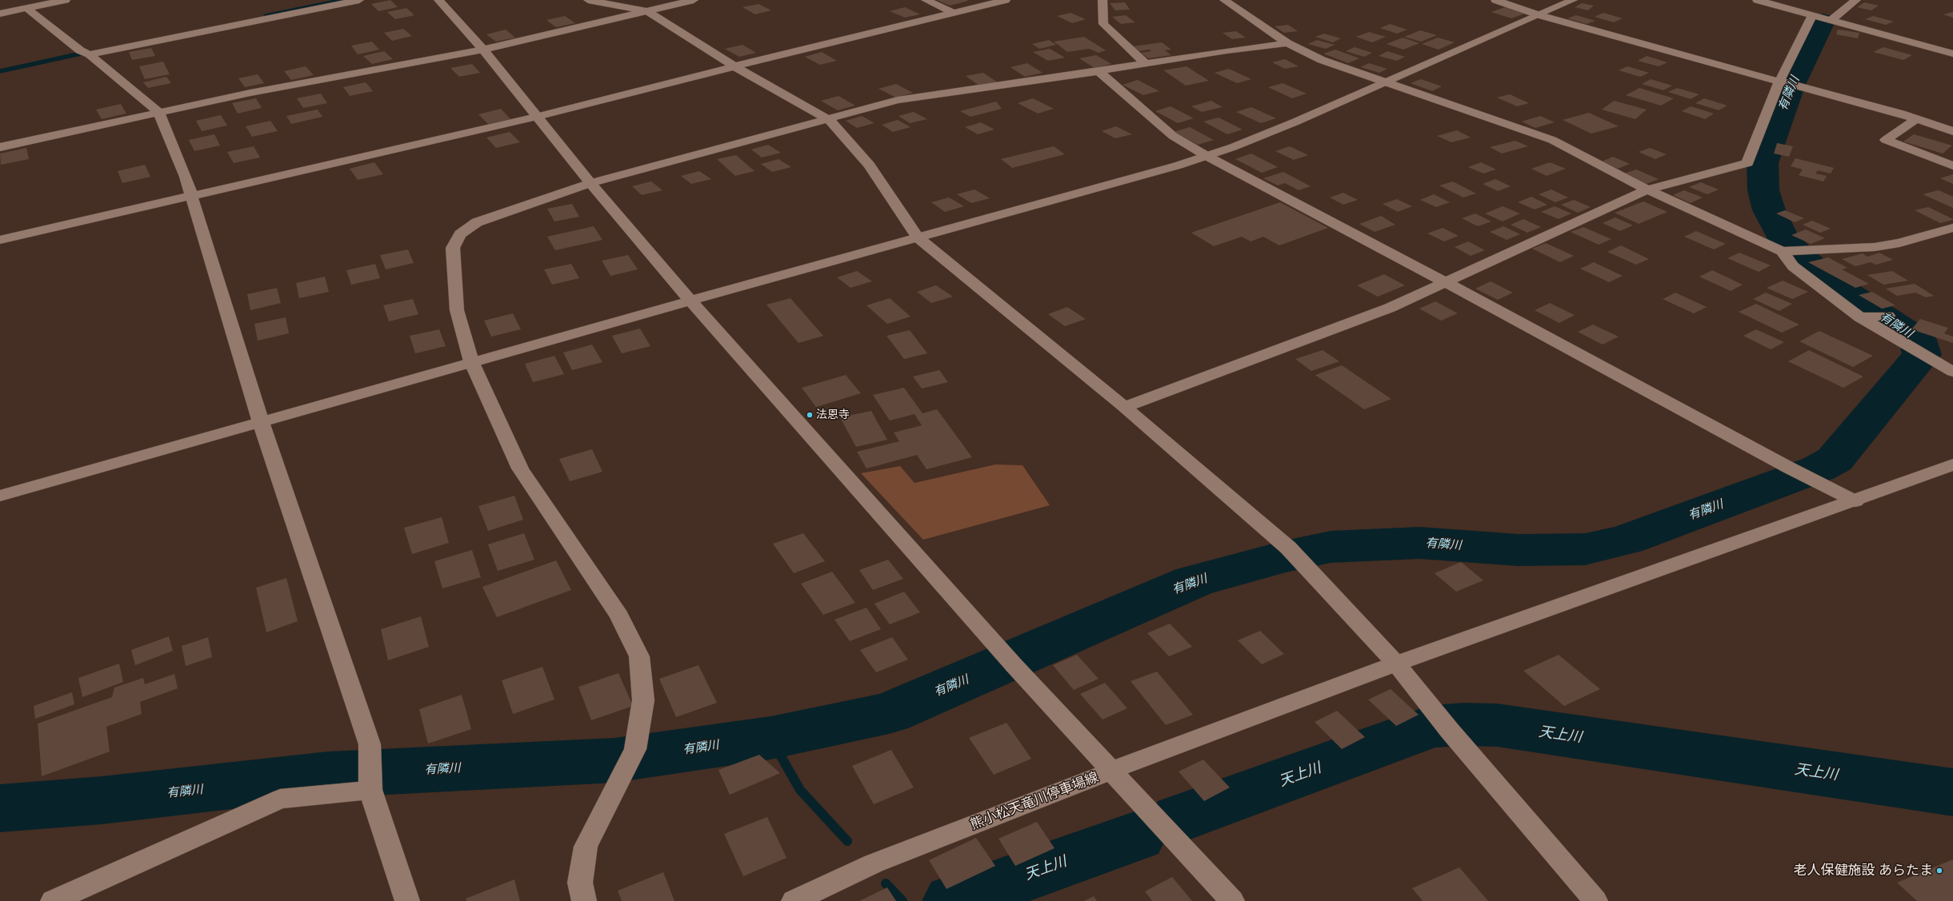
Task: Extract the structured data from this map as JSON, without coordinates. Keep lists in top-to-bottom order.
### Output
{
  "streets": {
    "street": ["熊小松天竜川停車場線"]
  },
  "water": ["有隣川", "天上川"],
  "places": ["法恩寺", "老人保健施設 あらたま"]
}
